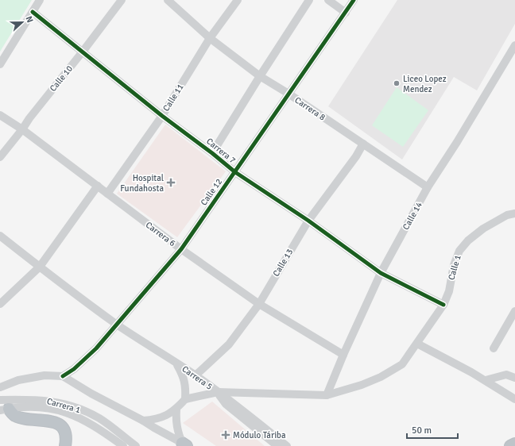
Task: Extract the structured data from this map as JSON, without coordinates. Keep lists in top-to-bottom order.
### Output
{
  "streets": {
    "street": [
      "Calle 10",
      "Calle 11",
      "Carrera 8",
      "Carrera 7",
      "Calle 12",
      "Calle 14",
      "Carrera 6",
      "Calle 13",
      "Calle 1",
      "Carrera 5",
      "Carrera 1"
    ]
  },
  "crossings": [
    ["Calle 10", "Carrera 7"],
    ["Calle 10", "Carrera 6"],
    ["Calle 11", "Carrera 8"],
    ["Calle 11", "Carrera 7"],
    ["Calle 11", "Carrera 6"],
    ["Carrera 8", "Calle 12"],
    ["Carrera 8", "Calle 14"],
    ["Carrera 8", "Calle 13"],
    ["Carrera 7", "Calle 12"],
    ["Carrera 7", "Calle 14"],
    ["Carrera 7", "Calle 13"],
    ["Carrera 7", "Calle 1"],
    ["Calle 12", "Carrera 6"],
    ["Calle 12", "Carrera 5"],
    ["Calle 14", "Carrera 6"],
    ["Calle 14", "Carrera 5"],
    ["Carrera 6", "Calle 13"],
    ["Calle 13", "Carrera 5"],
    ["Calle 1", "Carrera 5"]
  ],
  "places": {
    "other": ["Liceo Lopez Mendez"],
    "health": ["Hospital Fundahosta", "Módulo Táriba"]
  },
  "scale_bar": "50 m",
  "north": "right"
}
